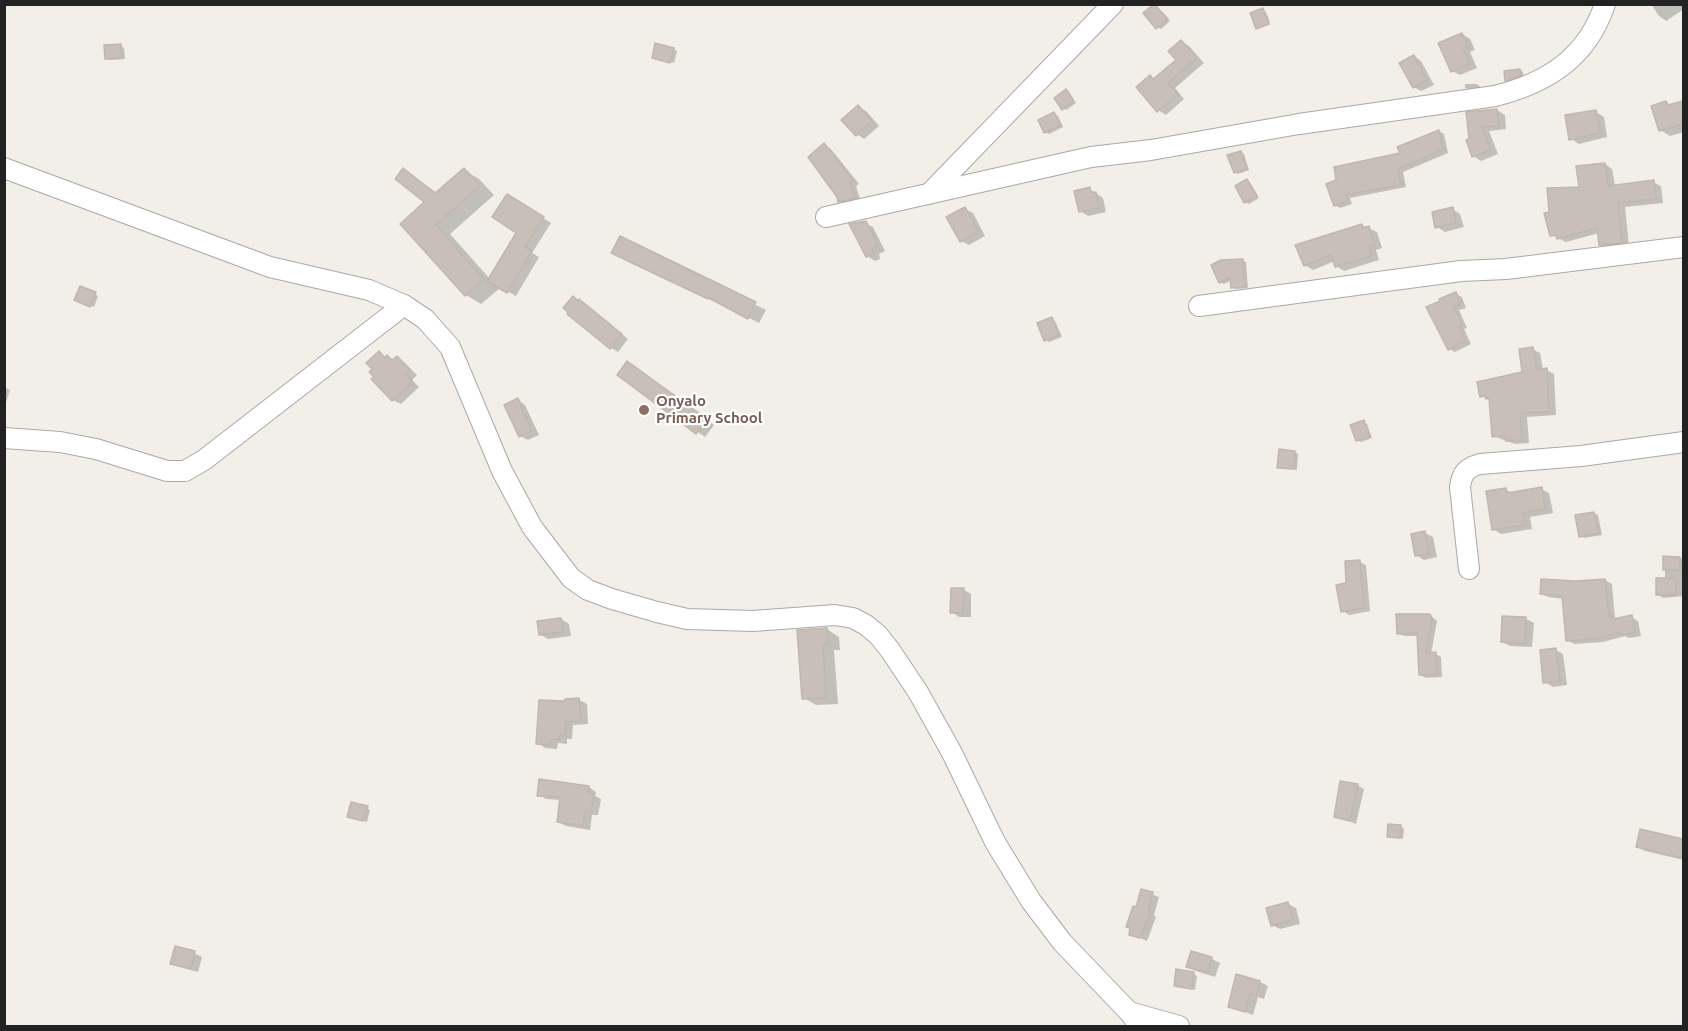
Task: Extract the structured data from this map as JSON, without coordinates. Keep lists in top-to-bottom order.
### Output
{
  "places": ["Onyalo Primary School"]
}
